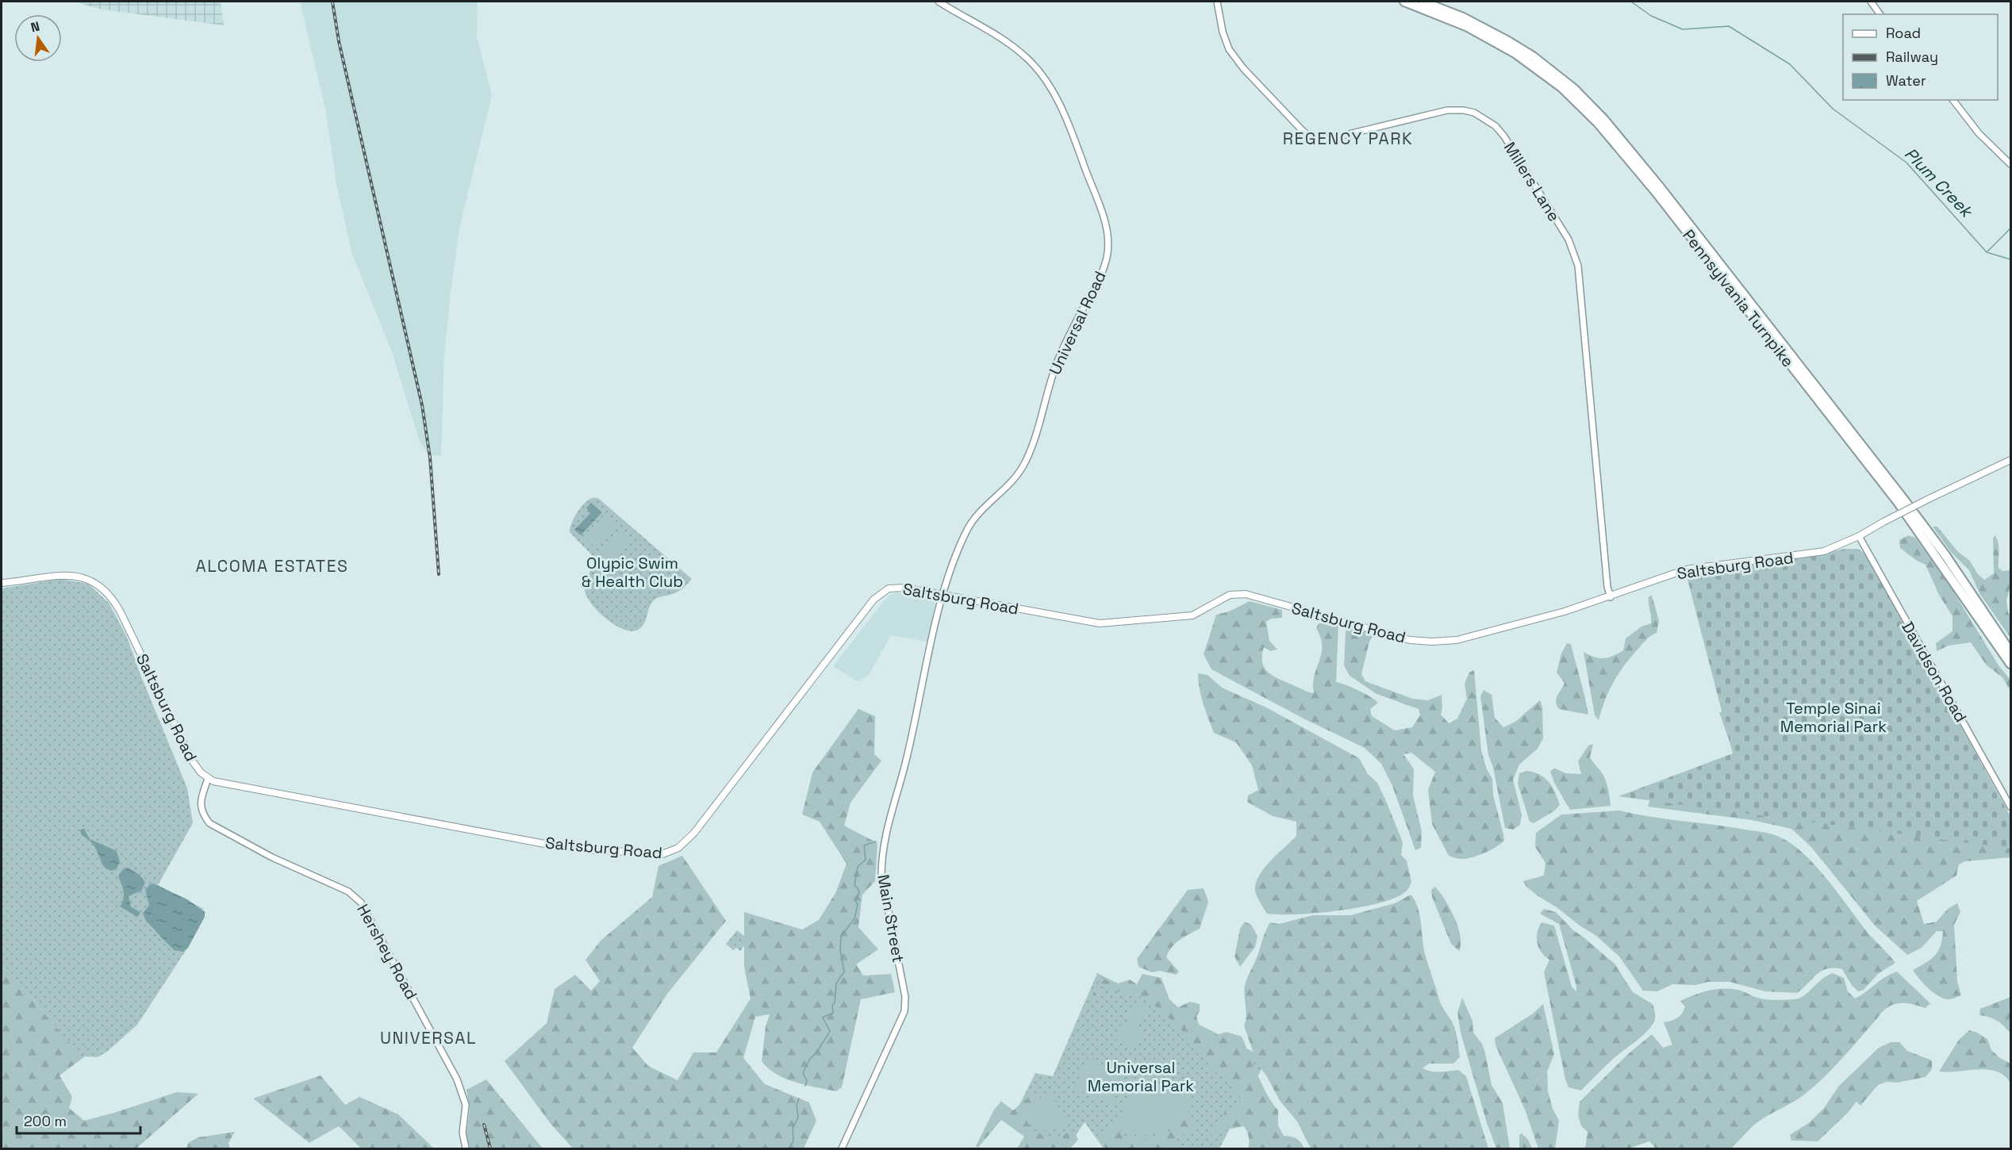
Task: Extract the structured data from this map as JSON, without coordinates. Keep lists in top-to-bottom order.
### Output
{
  "streets": {
    "highway": ["Pennsylvania Turnpike"],
    "main road": ["Saltsburg Road"],
    "street": [
      "Millers Lane",
      "Universal Road",
      "Davidson Road",
      "Main Street",
      "Hershey Road"
    ]
  },
  "crossings": [
    ["Millers Lane", "Saltsburg Road"],
    ["Universal Road", "Saltsburg Road"],
    ["Universal Road", "Main Street"],
    ["Saltsburg Road", "Davidson Road"],
    ["Saltsburg Road", "Main Street"],
    ["Saltsburg Road", "Hershey Road"]
  ],
  "districts": ["REGENCY PARK", "ALCOMA ESTATES", "UNIVERSAL"],
  "water": ["Plum Creek"],
  "parks": ["Olypic Swim & Health Club", "Temple Sinai Memorial Park", "Universal Memorial Park"],
  "legend": ["Road", "Railway", "Water"],
  "scale_bar": "200 m",
  "north": "top"
}
